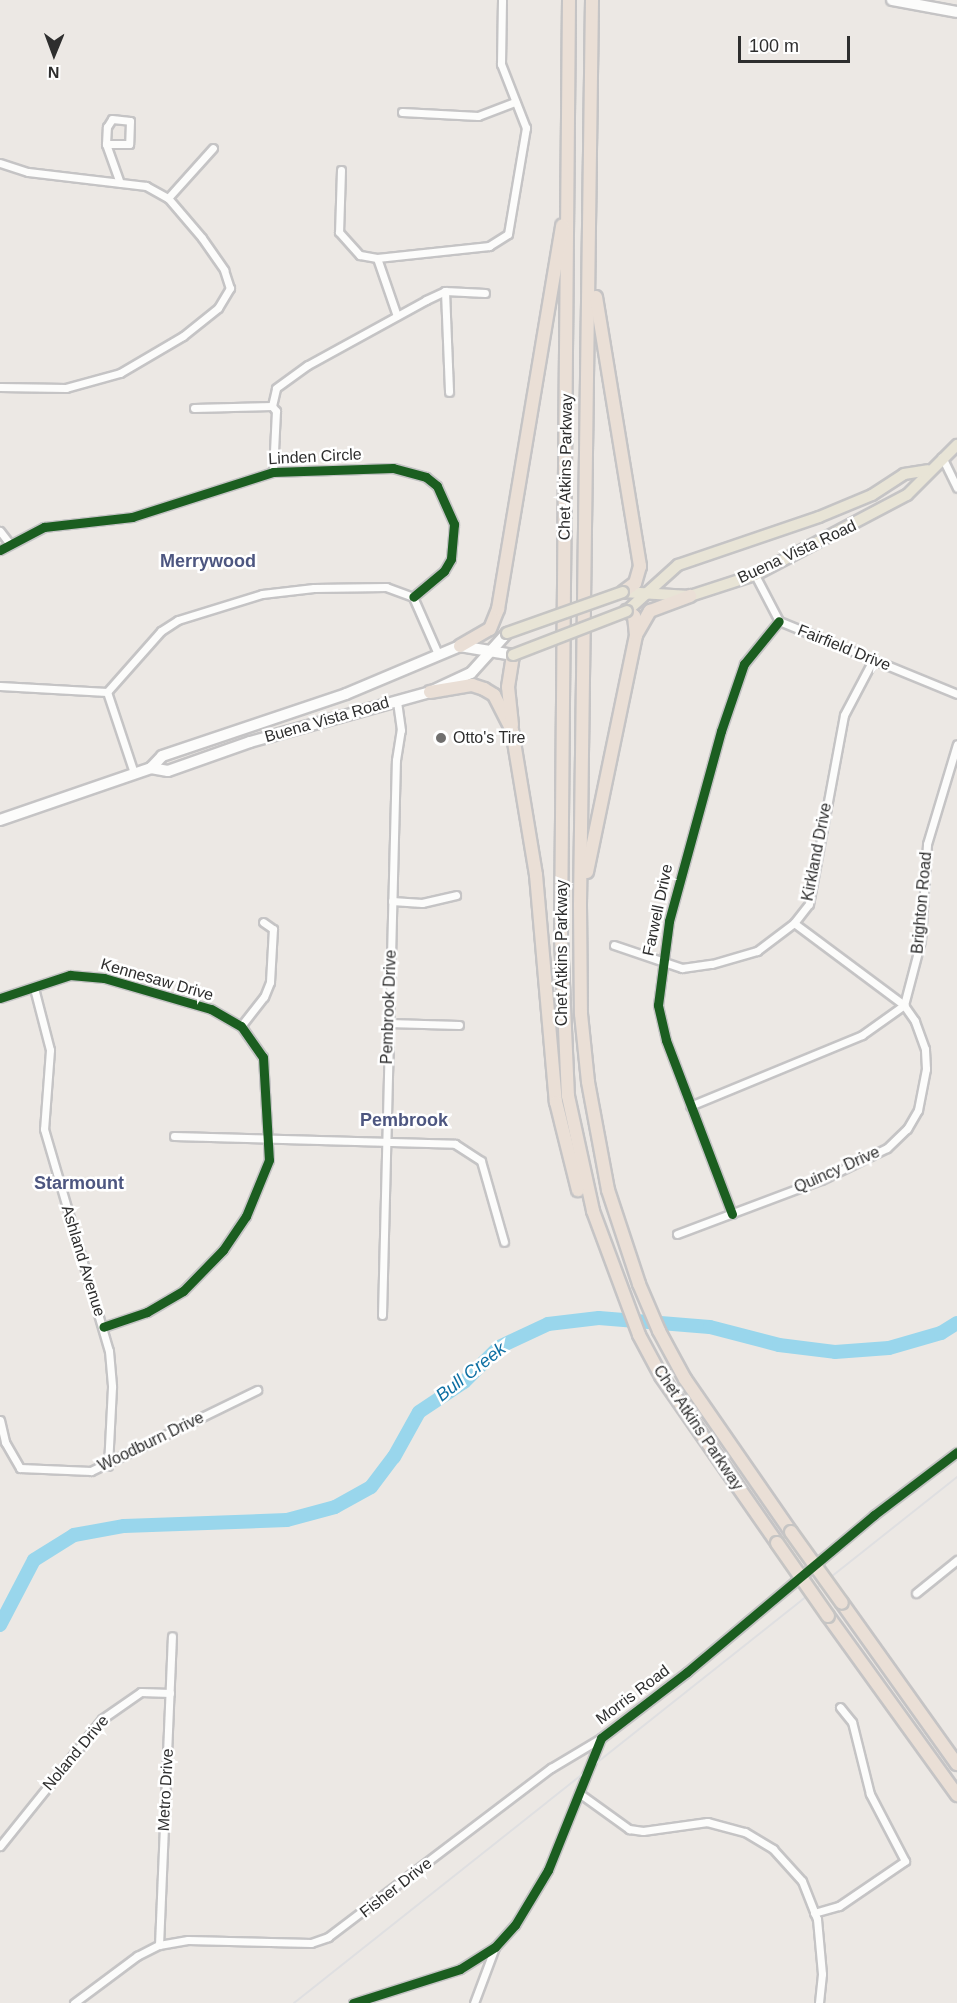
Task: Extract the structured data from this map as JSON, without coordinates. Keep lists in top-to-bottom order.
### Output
{
  "streets": {
    "highway": ["Chet Atkins Parkway"],
    "main road": ["Buena Vista Road"],
    "street": [
      "Linden Circle",
      "Fairfield Drive",
      "Kirkland Drive",
      "Brighton Road",
      "Farwell Drive",
      "Kennesaw Drive",
      "Pembrook Drive",
      "Quincy Drive",
      "Ashland Avenue",
      "Woodburn Drive",
      "Morris Road",
      "Noland Drive",
      "Metro Drive",
      "Fisher Drive"
    ]
  },
  "crossings": [
    ["Buena Vista Road", "Fairfield Drive"],
    ["Buena Vista Road", "Pembrook Drive"],
    ["Fairfield Drive", "Kirkland Drive"],
    ["Fairfield Drive", "Farwell Drive"],
    ["Kirkland Drive", "Farwell Drive"],
    ["Kirkland Drive", "Quincy Drive"],
    ["Brighton Road", "Quincy Drive"],
    ["Farwell Drive", "Quincy Drive"],
    ["Kennesaw Drive", "Ashland Avenue"],
    ["Ashland Avenue", "Woodburn Drive"],
    ["Morris Road", "Fisher Drive"],
    ["Noland Drive", "Metro Drive"],
    ["Metro Drive", "Fisher Drive"]
  ],
  "districts": ["Merrywood", "Pembrook", "Starmount"],
  "water": ["Bull Creek"],
  "places": ["Otto's Tire"],
  "scale_bar": "100 m",
  "north": "bottom"
}
